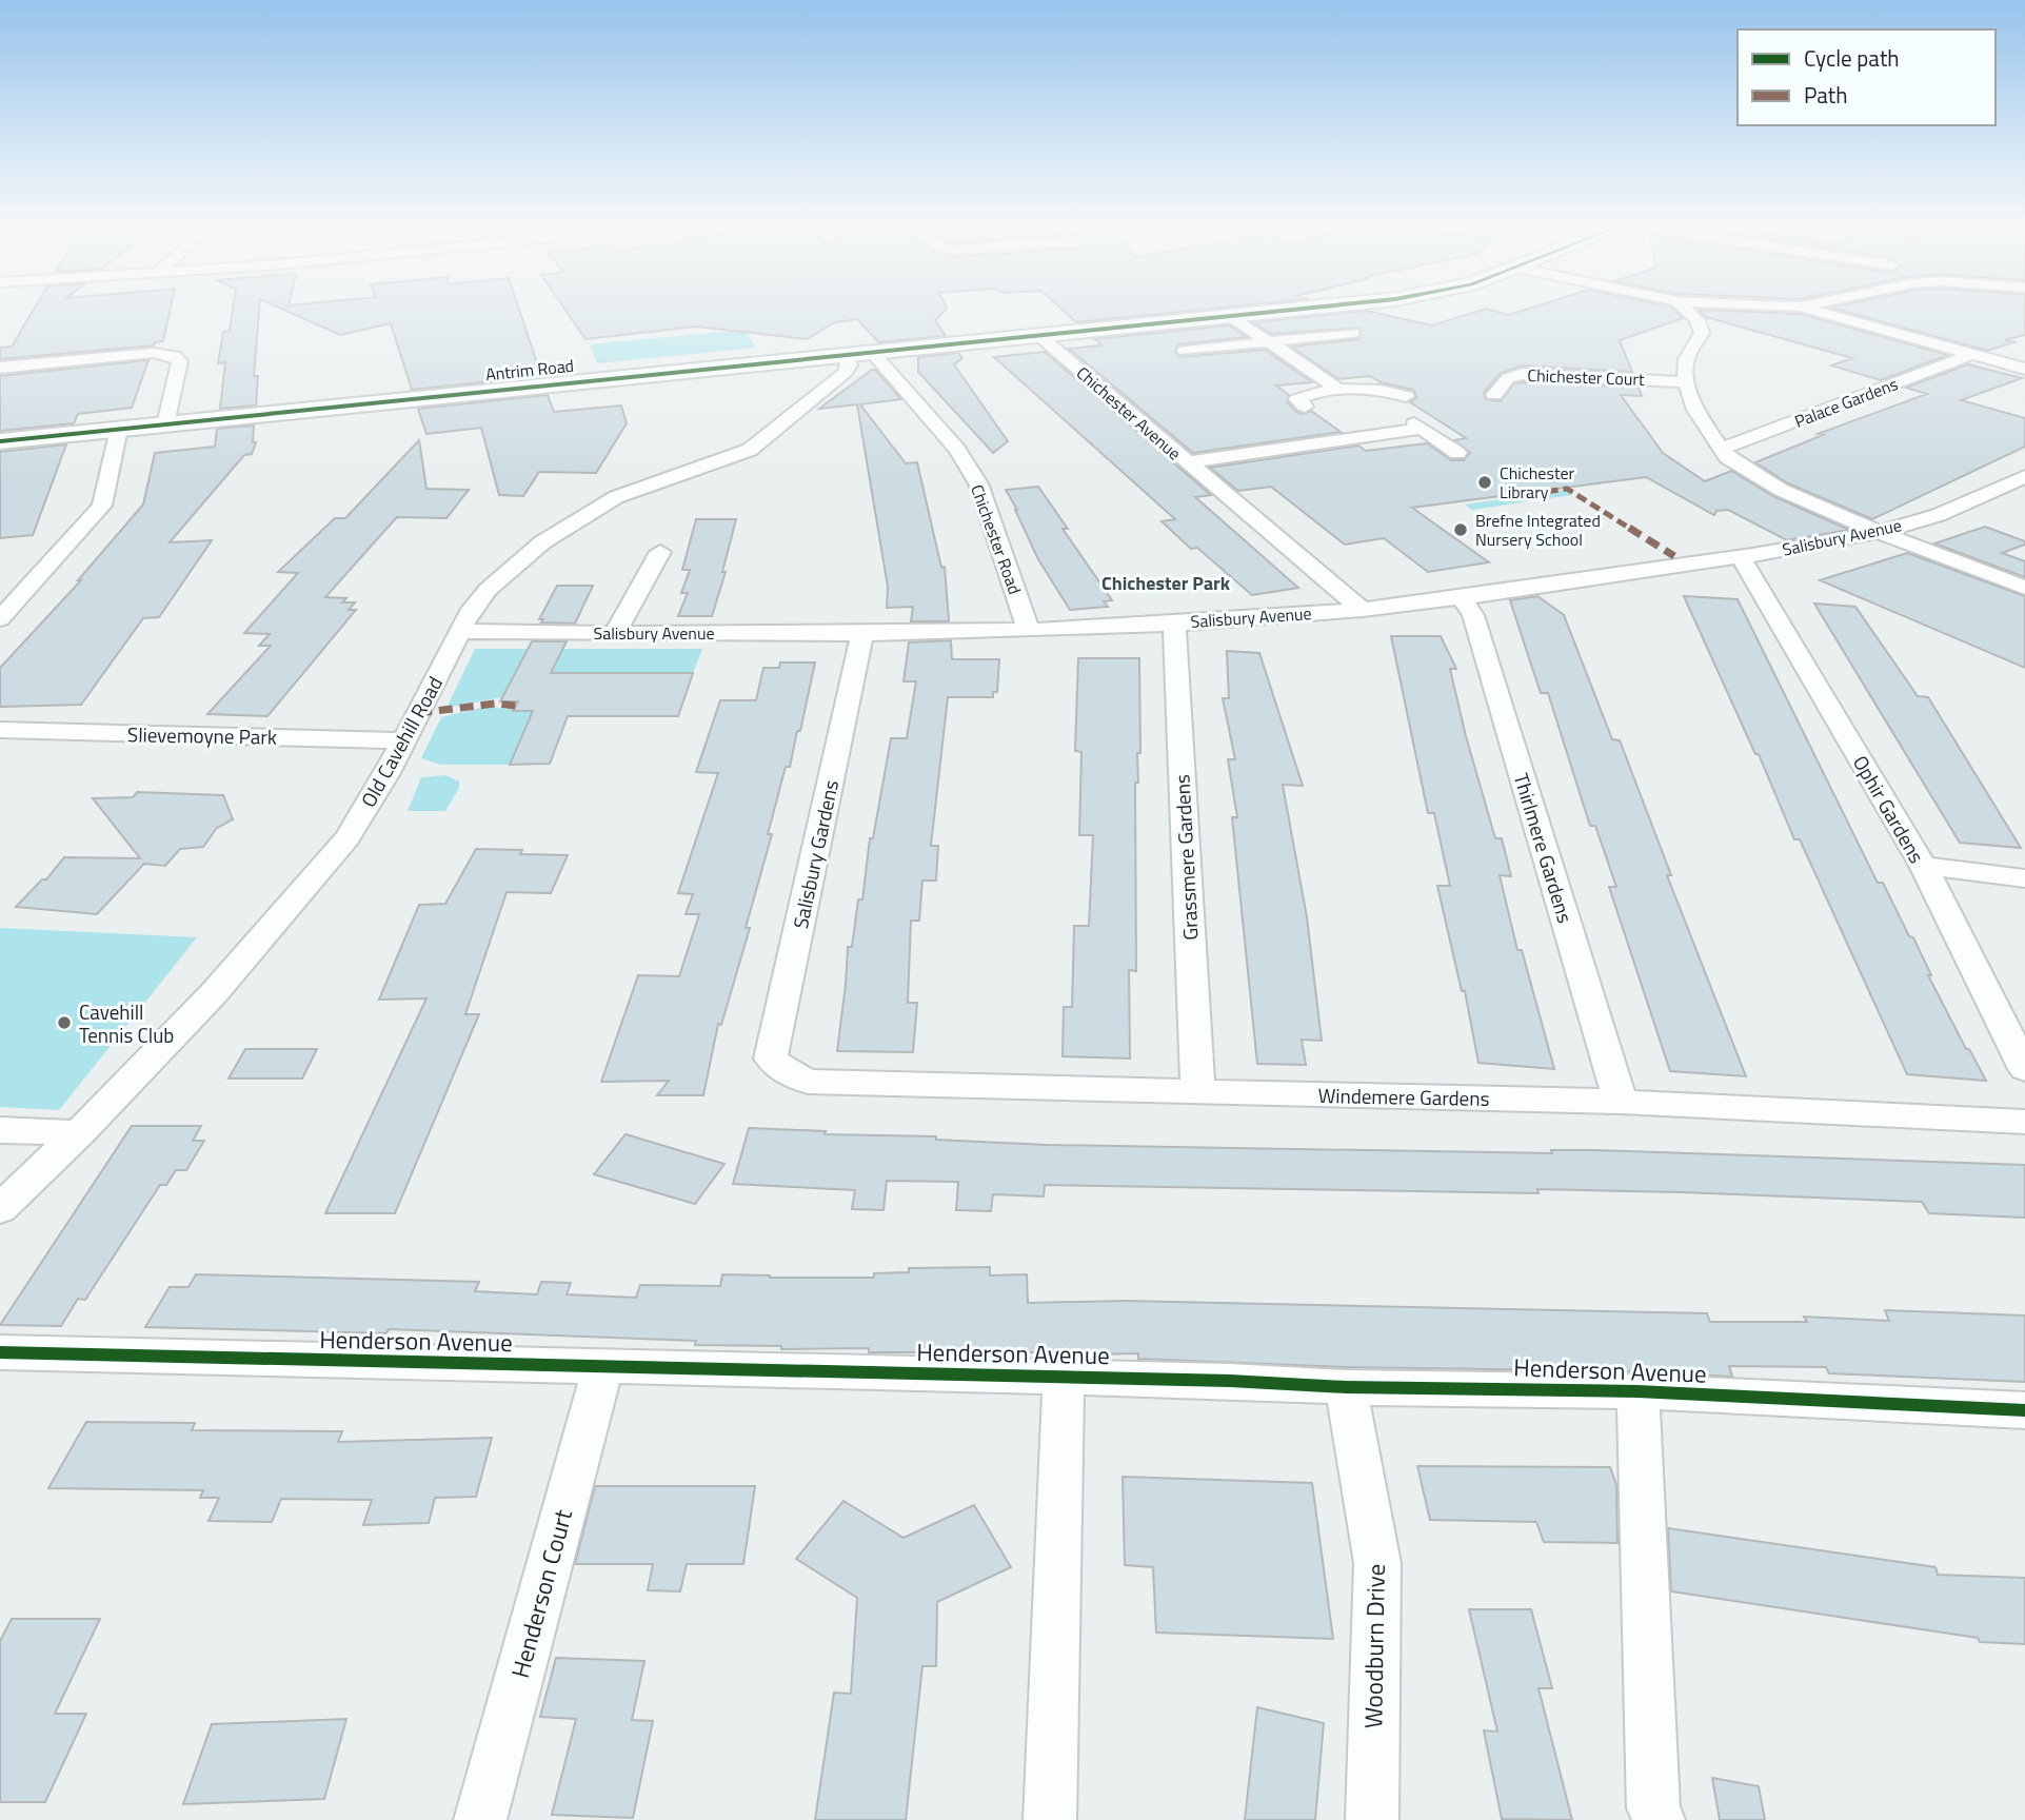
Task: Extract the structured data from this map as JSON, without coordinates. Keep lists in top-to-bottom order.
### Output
{
  "streets": {
    "main road": ["Antrim Road"],
    "street": [
      "Chichester Court",
      "Palace Gardens",
      "Chichester Avenue",
      "Salisbury Avenue",
      "Chichester Road",
      "Slievemoyne Park",
      "Old Cavehill Road",
      "Ophir Gardens",
      "Thirlmere Gardens",
      "Salisbury Gardens",
      "Grassmere Gardens",
      "Windemere Gardens",
      "Henderson Avenue",
      "Henderson Court",
      "Woodburn Drive"
    ]
  },
  "crossings": [
    ["Antrim Road", "Chichester Avenue"],
    ["Antrim Road", "Chichester Road"],
    ["Antrim Road", "Old Cavehill Road"],
    ["Chichester Avenue", "Salisbury Avenue"],
    ["Salisbury Avenue", "Chichester Road"],
    ["Salisbury Avenue", "Old Cavehill Road"],
    ["Salisbury Avenue", "Ophir Gardens"],
    ["Salisbury Avenue", "Thirlmere Gardens"],
    ["Salisbury Avenue", "Salisbury Gardens"],
    ["Salisbury Avenue", "Grassmere Gardens"],
    ["Chichester Road", "Old Cavehill Road"],
    ["Slievemoyne Park", "Old Cavehill Road"],
    ["Thirlmere Gardens", "Windemere Gardens"],
    ["Salisbury Gardens", "Windemere Gardens"],
    ["Grassmere Gardens", "Windemere Gardens"],
    ["Henderson Avenue", "Henderson Court"],
    ["Henderson Avenue", "Woodburn Drive"]
  ],
  "districts": ["Chichester Park"],
  "places": ["Chichester Library", "Brefne Integrated Nursery School", "Cavehill Tennis Club"],
  "legend": ["Cycle path", "Path"]
}
